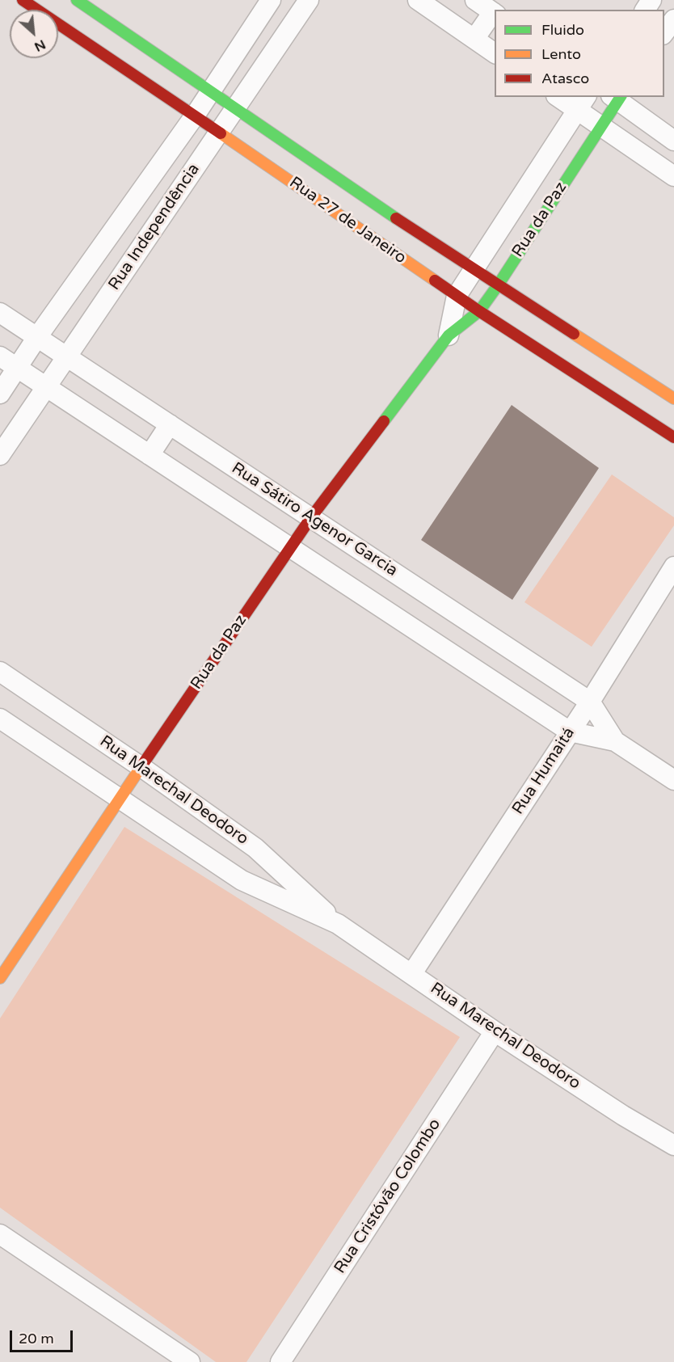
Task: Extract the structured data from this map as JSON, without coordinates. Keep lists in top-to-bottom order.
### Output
{
  "streets": {
    "street": [
      "Rua da Paz",
      "Rua 27 de Janeiro",
      "Rua Independência",
      "Rua Sátiro Agenor Garcia",
      "Rua Humaitá",
      "Rua Marechal Deodoro",
      "Rua Cristóvão Colombo"
    ]
  },
  "crossings": [
    ["Rua da Paz", "Rua 27 de Janeiro"],
    ["Rua da Paz", "Rua Sátiro Agenor Garcia"],
    ["Rua da Paz", "Rua Marechal Deodoro"],
    ["Rua 27 de Janeiro", "Rua Independência"],
    ["Rua Independência", "Rua Sátiro Agenor Garcia"],
    ["Rua Sátiro Agenor Garcia", "Rua Humaitá"],
    ["Rua Humaitá", "Rua Marechal Deodoro"],
    ["Rua Marechal Deodoro", "Rua Cristóvão Colombo"]
  ],
  "legend": ["Fluido", "Lento", "Atasco"],
  "scale_bar": "20 m",
  "north": "bottom right"
}
